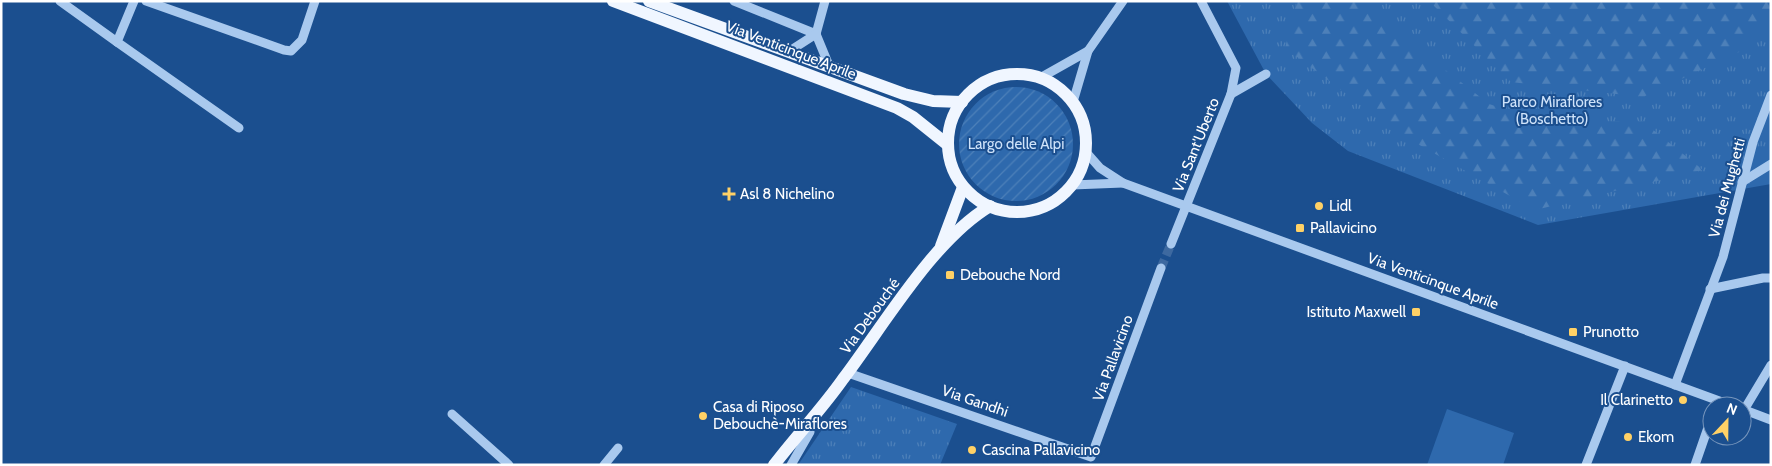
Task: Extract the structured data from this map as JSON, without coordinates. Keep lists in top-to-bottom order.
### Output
{
  "streets": {
    "main road": ["Via Venticinque Aprile", "Via Debouché"],
    "street": [
      "Via Sant'Uberto",
      "Via dei Mughetti",
      "Via Pallavicino",
      "Via Gandhi"
    ]
  },
  "crossings": [
    ["Via Venticinque Aprile", "Via Sant'Uberto"],
    ["Via Venticinque Aprile", "Via dei Mughetti"],
    ["Via Venticinque Aprile", "Via Debouché"],
    ["Via Debouché", "Via Gandhi"],
    ["Via Pallavicino", "Via Gandhi"]
  ],
  "parks": ["Parco Miraflores (Boschetto)", "Largo delle Alpi"],
  "places": {
    "health": ["Asl 8 Nichelino"],
    "other": [
      "Lidl",
      "Il Clarinetto",
      "Casa di Riposo Debouchè-Miraflores",
      "Ekom",
      "Cascina Pallavicino"
    ],
    "transit": [
      "Pallavicino",
      "Debouche Nord",
      "Istituto Maxwell",
      "Prunotto"
    ]
  },
  "north": "top"
}
